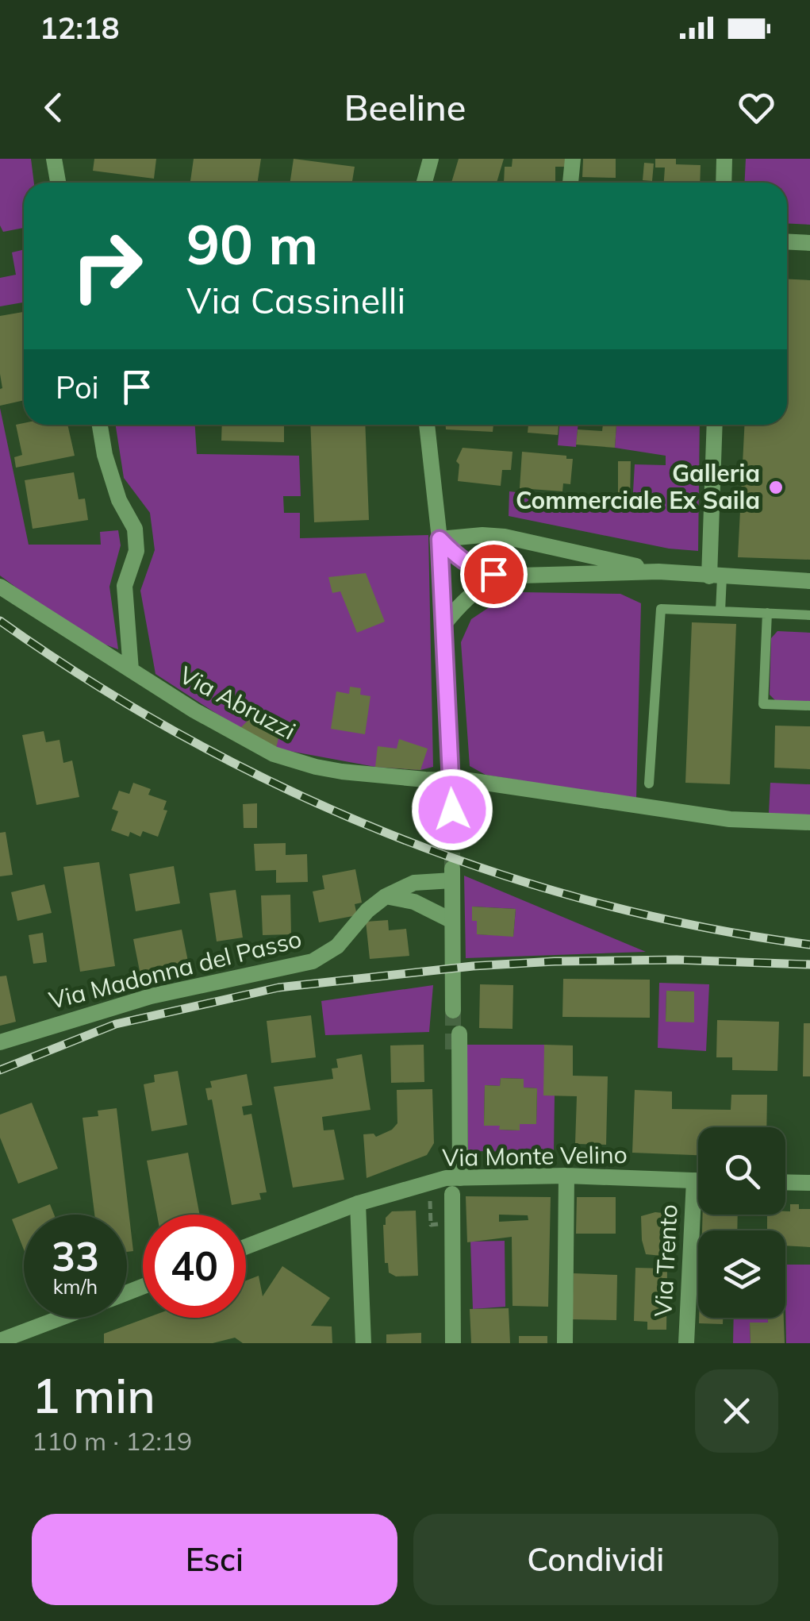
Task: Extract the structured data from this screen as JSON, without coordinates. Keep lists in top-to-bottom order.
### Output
{
  "streets": {
    "street": [
      "Via Abruzzi",
      "Via Madonna del Passo",
      "Via Monte Velino",
      "Via Trento"
    ]
  },
  "crossings": [
    ["Via Monte Velino", "Via Trento"]
  ],
  "places": ["Galleria Commerciale Ex Saila"],
  "page": {
    "status": "12:18",
    "header": "Beeline",
    "turn": ["90 m", "Via Cassinelli"],
    "then": "Poi",
    "speed": "33 km/h",
    "limit": "40",
    "heading": ["1 min", "110 m · 12:19"],
    "buttons": ["Esci", "Condividi"]
  }
}
